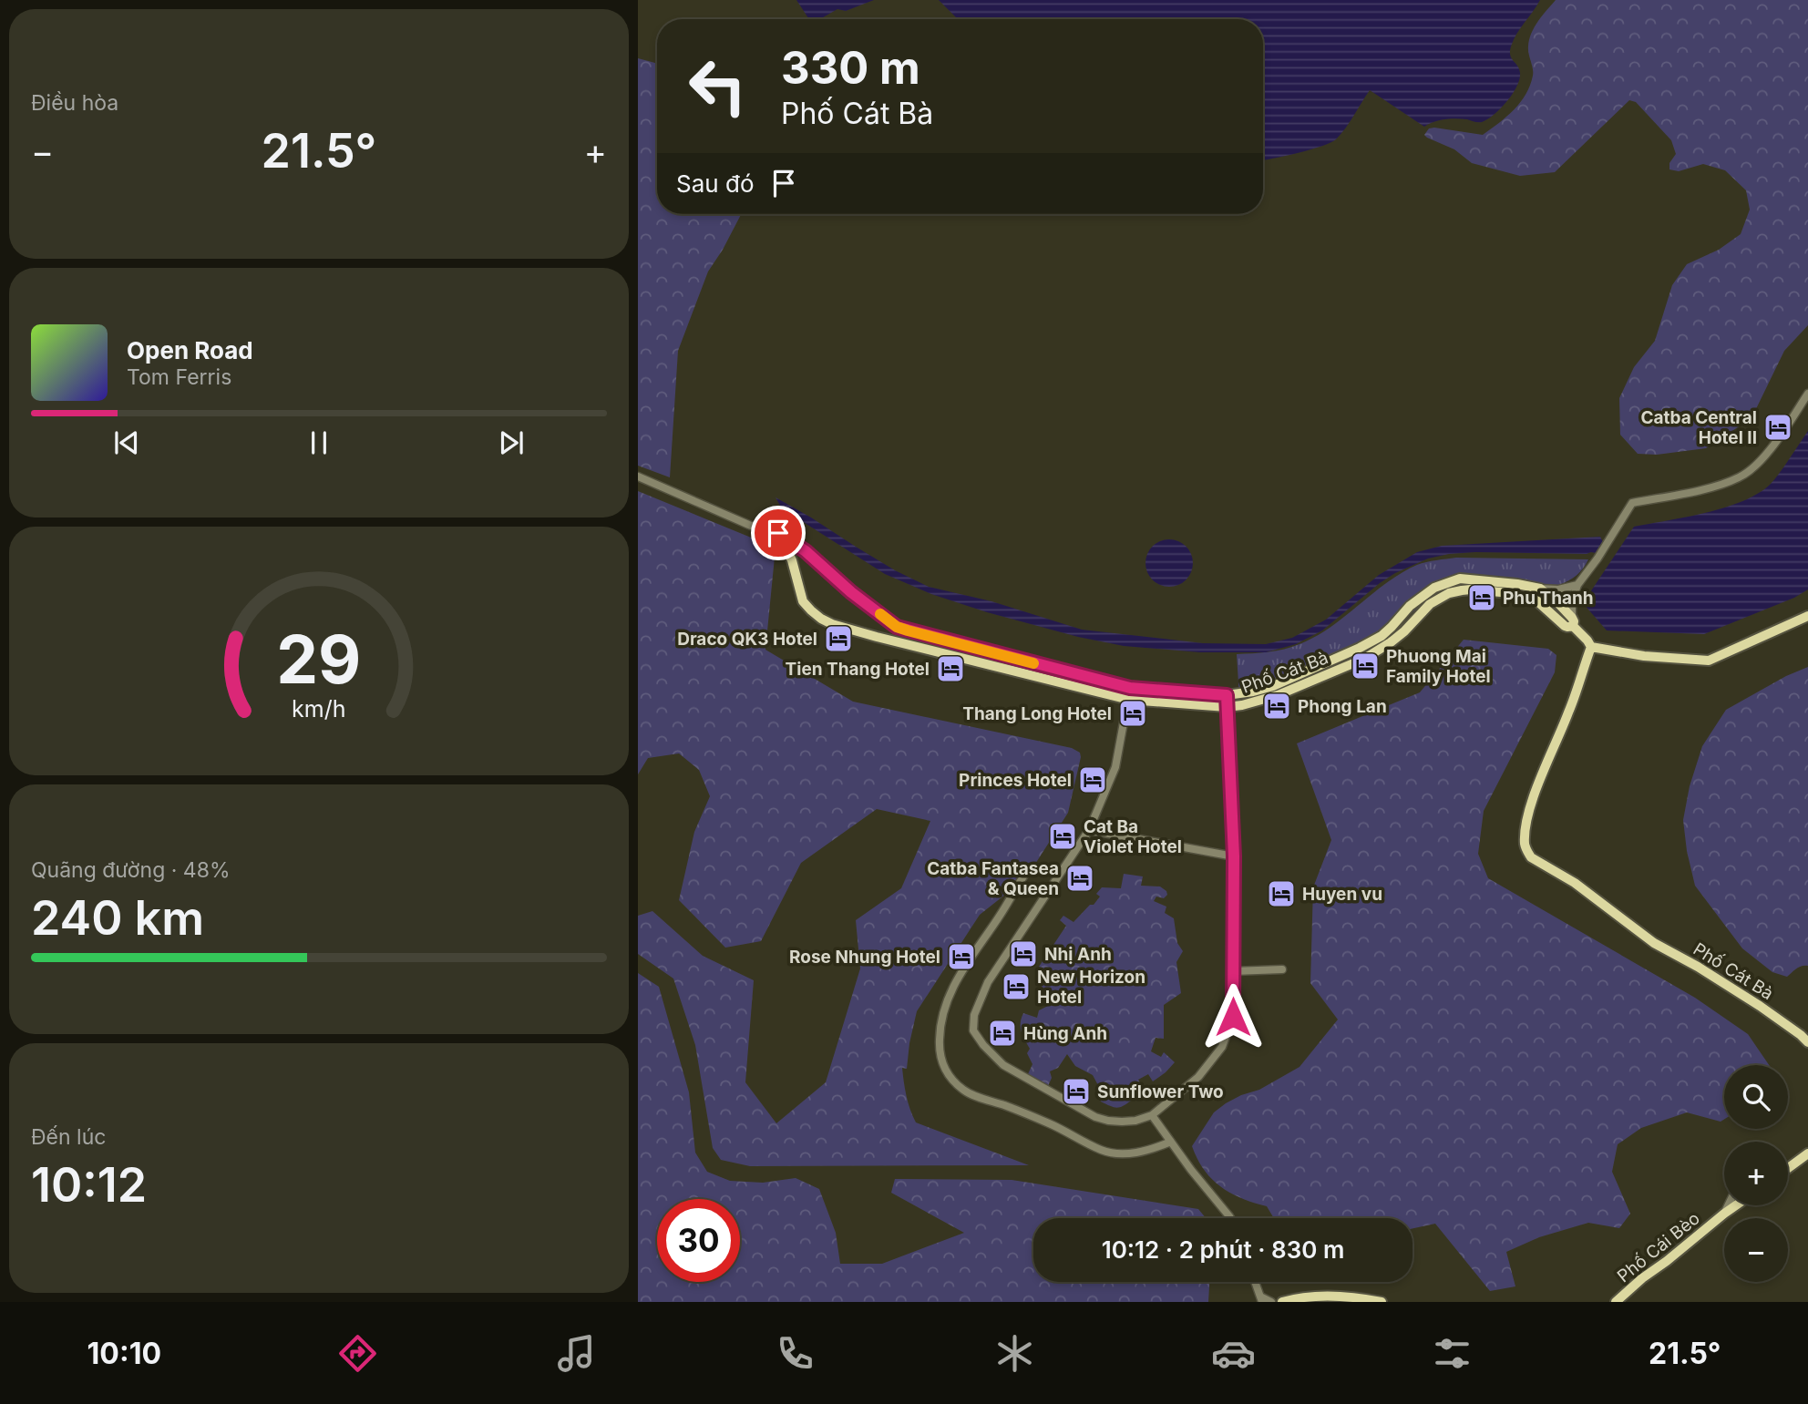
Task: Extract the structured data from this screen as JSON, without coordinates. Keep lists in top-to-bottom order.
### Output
{
  "streets": {
    "main road": ["Phố Cát Bà", "Phố Cái Bèo"]
  },
  "places": {
    "hotel": [
      "Catba Central Hotel II",
      "Phu Thanh",
      "Draco QK3 Hotel",
      "Phuong Mai Family Hotel",
      "Tien Thang Hotel",
      "Phong Lan",
      "Thang Long Hotel",
      "Princes Hotel",
      "Cat Ba Violet Hotel",
      "Catba Fantasea & Queen",
      "Huyen vu",
      "Nhị Anh",
      "Rose Nhung Hotel",
      "New Horizon Hotel",
      "Hùng Anh",
      "Sunflower Two"
    ]
  },
  "page": {
    "tile": [
      "Điều hòa",
      ["Quãng đường · 48%", "240 km"],
      ["Đến lúc", "10:12"]
    ],
    "turn": ["330 m", "Phố Cát Bà"],
    "heat": ["−", "21.5°", "+"],
    "then": "Sau đó",
    "song": ["Open Road", "Tom Ferris"],
    "map_buttons": ["+", "−"],
    "limit": "30",
    "trip": "10:12 · 2 phút · 830 m",
    "tabs": ["10:10", "21.5°"],
    "gauge": ["29", "km/h"]
  }
}
